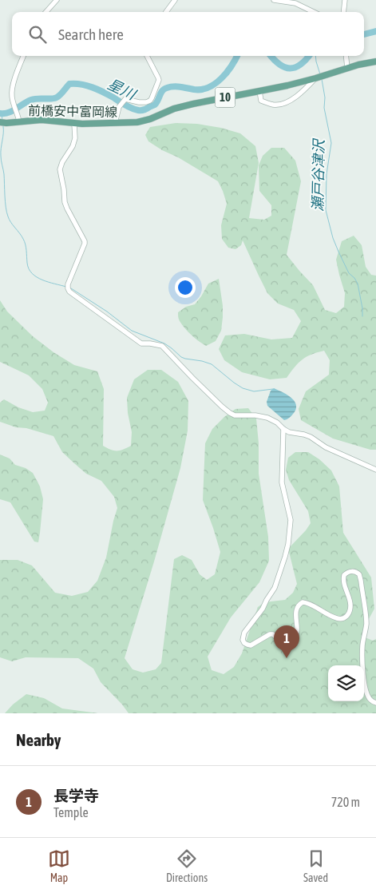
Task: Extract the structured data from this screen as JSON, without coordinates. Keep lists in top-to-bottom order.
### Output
{
  "streets": {
    "main road": ["10", "前橋安中富岡線"]
  },
  "water": ["星川", "瀬戸谷津沢"],
  "page": {
    "search": "Search here",
    "pins": "1",
    "heading": "Nearby",
    "list": [
      {
        "mark": "1",
        "name": "長学寺",
        "note": "Temple",
        "value": "720 m"
      }
    ],
    "nav": ["Map", "Directions", "Saved"]
  }
}
